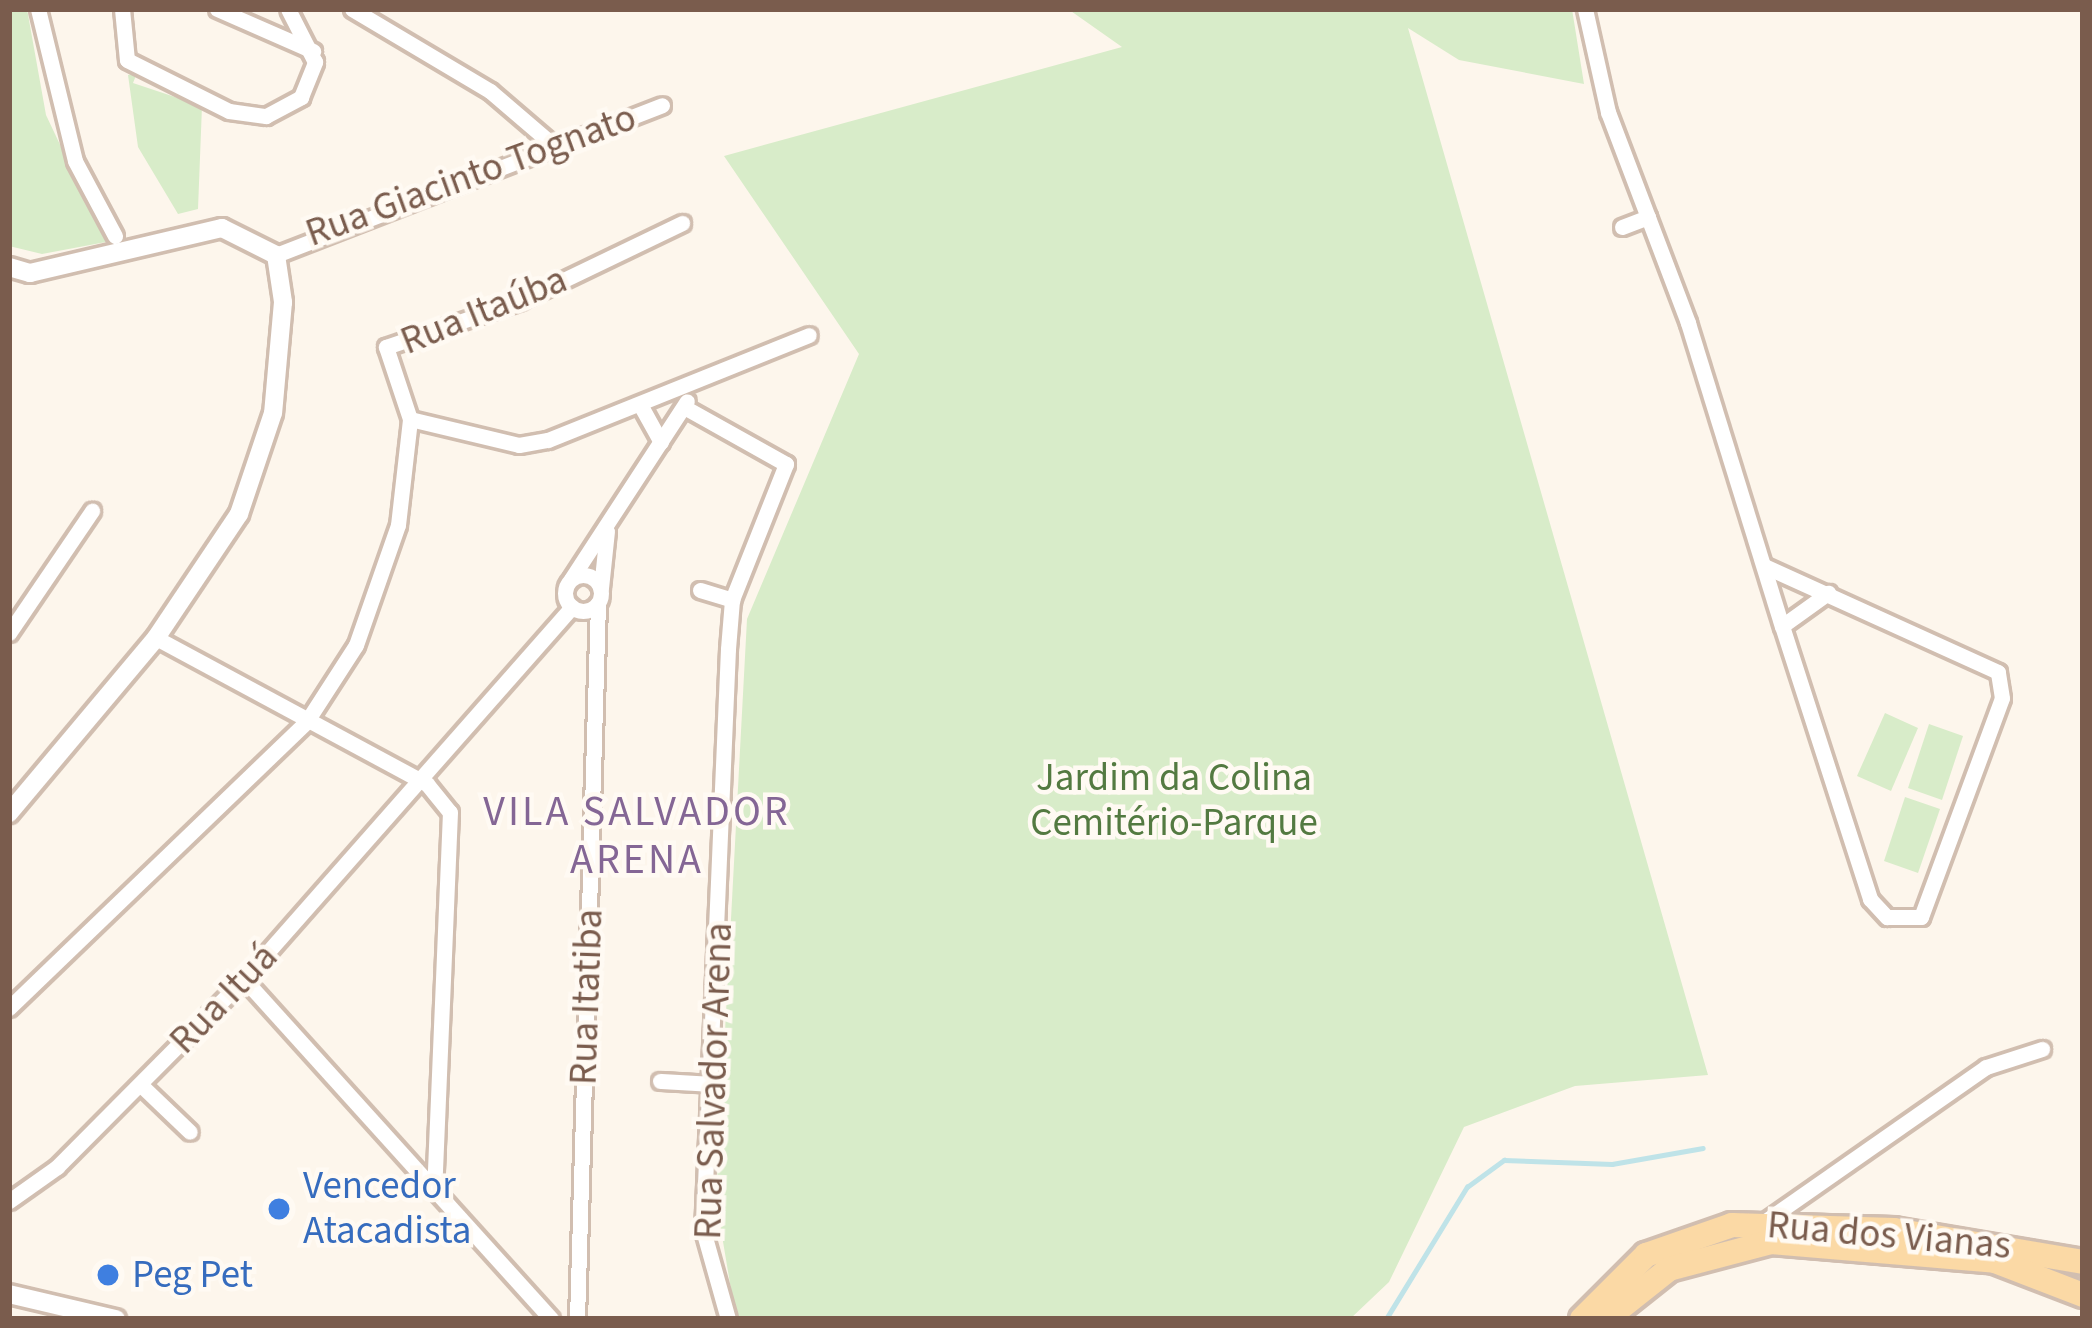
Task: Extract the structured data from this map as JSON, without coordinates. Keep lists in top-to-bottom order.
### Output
{
  "streets": {
    "main road": ["Rua dos Vianas"],
    "street": [
      "Rua Giacinto Tognato",
      "Rua Itaúba",
      "Rua Itatiba",
      "Rua Ituá",
      "Rua Salvador Arena"
    ]
  },
  "districts": ["VILA SALVADOR ARENA"],
  "parks": ["Jardim da Colina Cemitério-Parque"],
  "places": ["Vencedor Atacadista", "Peg Pet"]
}
